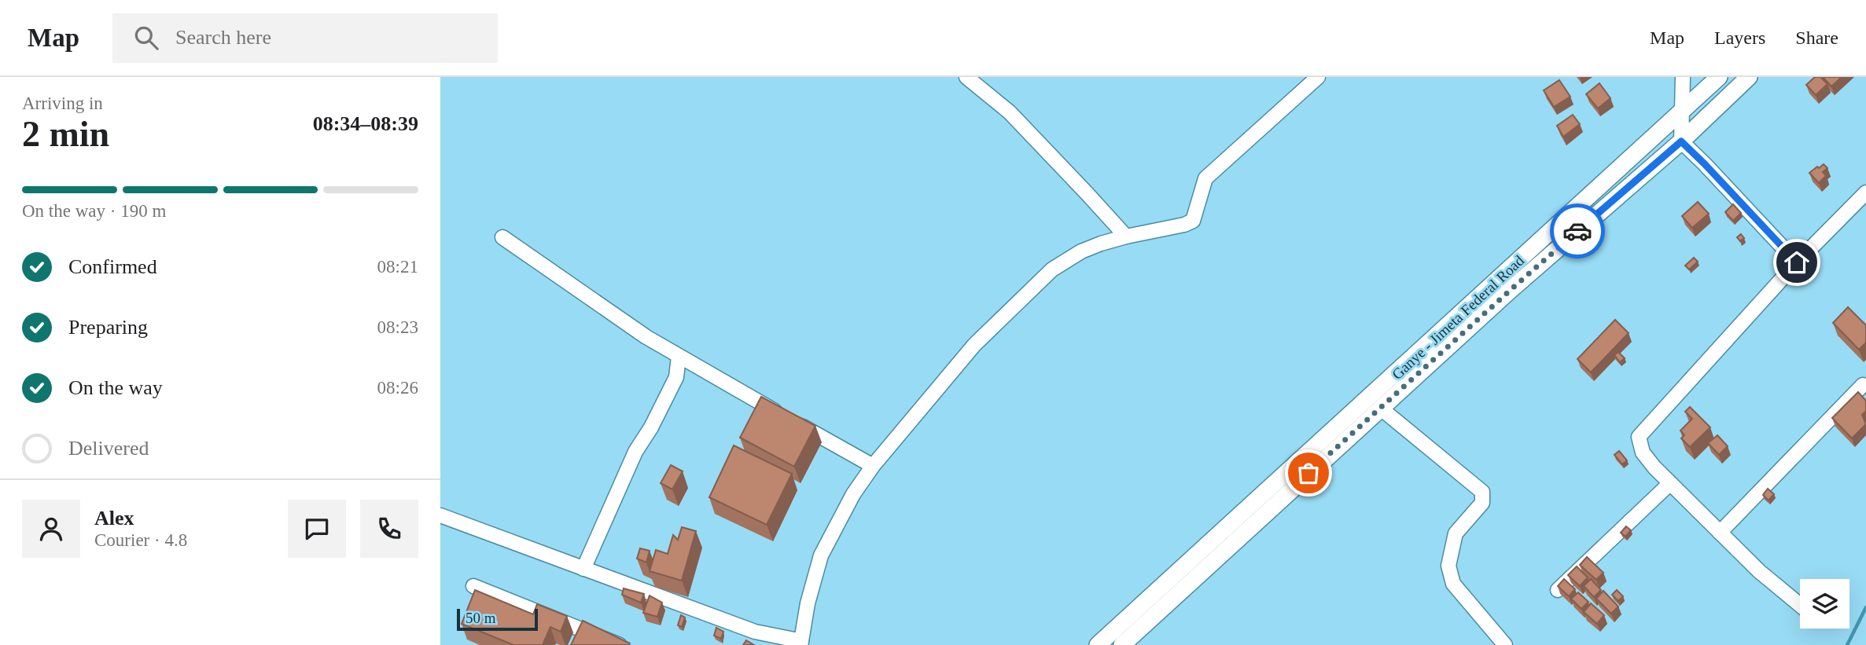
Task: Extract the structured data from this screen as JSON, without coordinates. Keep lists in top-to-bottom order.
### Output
{
  "streets": {
    "main road": ["Ganye - Jimeta Federal Road"]
  },
  "scale_bar": "50 m",
  "page": {
    "header": "Map",
    "search": "Search here",
    "nav": ["Map", "Layers", "Share"],
    "heading": ["2 min", "Arriving in", "08:34–08:39"],
    "panel": ["Alex", "Courier · 4.8"],
    "bar": "On the way · 190 m",
    "list": [
      ["Confirmed", "08:21"],
      ["Preparing", "08:23"],
      ["On the way", "08:26"],
      "Delivered"
    ],
    "scale": "50 m"
  }
}
